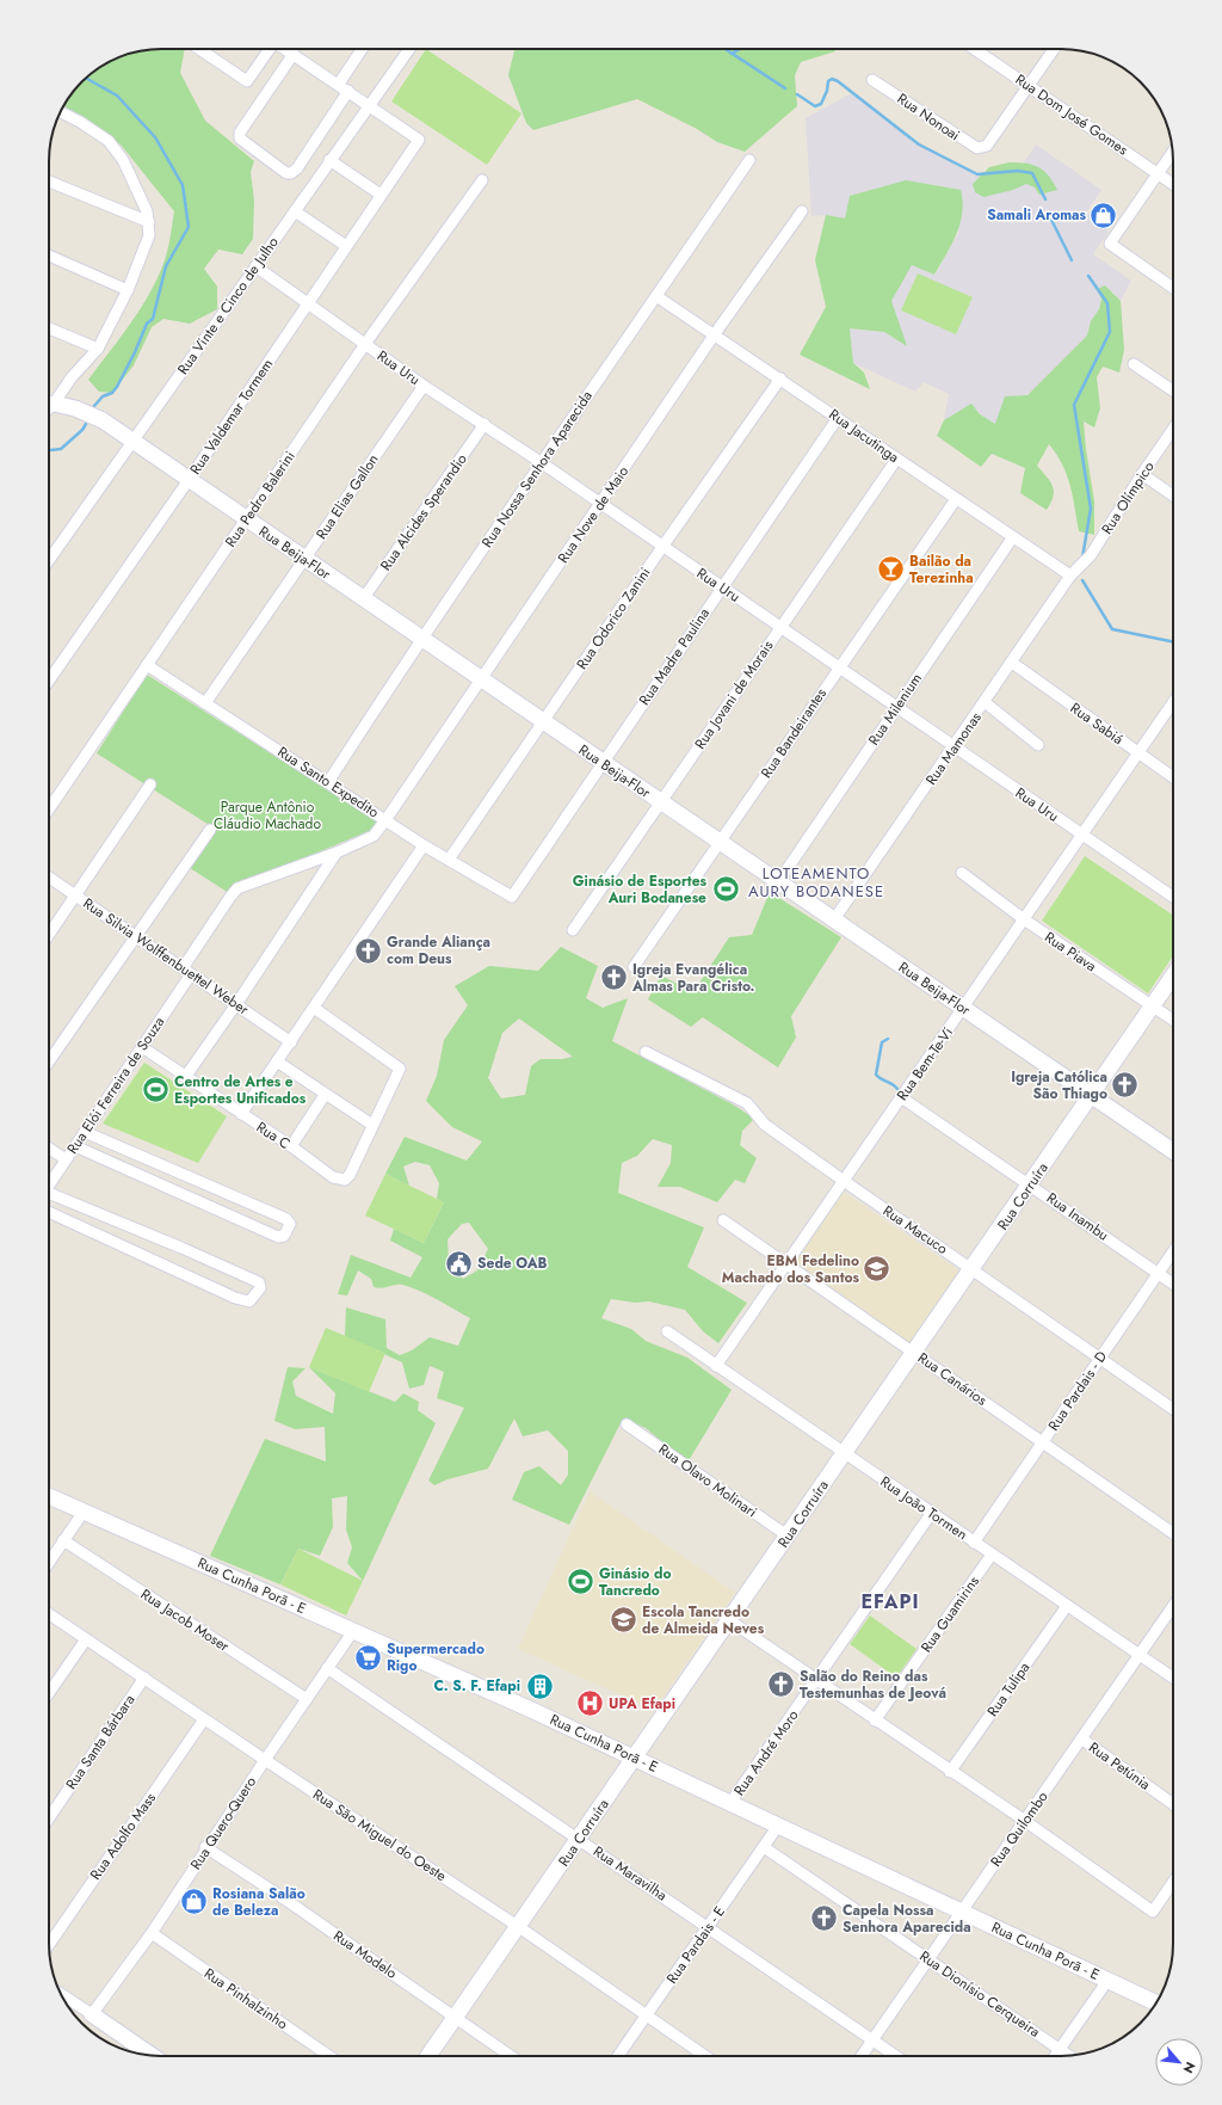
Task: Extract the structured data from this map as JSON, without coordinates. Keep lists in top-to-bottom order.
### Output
{
  "streets": {
    "street": [
      "Rua Dom José Gomes",
      "Rua Nonoai",
      "Rua Vinte e Cinco de Julho",
      "Rua Uru",
      "Rua Valdemar Tormem",
      "Rua Jacutinga",
      "Rua Nossa Senhora Aparecida",
      "Rua Elias Gallon",
      "Rua Olímpico",
      "Rua Pedro Balerini",
      "Rua Alcides Sperandio",
      "Rua Nove de Maio",
      "Rua Beija-Flor",
      "Rua Odorico Zanini",
      "Rua Madre Paulina",
      "Rua Jovani de Morais",
      "Rua Milenium",
      "Rua Sabiá",
      "Rua Bandeirantes",
      "Rua Mamonas",
      "Rua Santo Expedito",
      "Rua Piava",
      "Rua Silvia Wolffenbuettel Weber",
      "Rua Bem-Te-Vi",
      "Rua Elói Ferreira de Souza",
      "Rua C",
      "Rua Corruíra",
      "Rua Inambu",
      "Rua Macuco",
      "Rua Canários",
      "Rua Pardais - D",
      "Rua Olavo Molinari",
      "Rua João Tormen",
      "Rua Cunha Porã - E",
      "Rua Guamirins",
      "Rua Jacob Moser",
      "Rua Tulipa",
      "Rua Santa Bárbara",
      "Rua André Moro",
      "Rua Petúnia",
      "Rua Quero-Quero",
      "Rua Quilombo",
      "Rua São Miguel do Oeste",
      "Rua Adolfo Mass",
      "Rua Maravilha",
      "Rua Pardais - E",
      "Rua Modelo",
      "Rua Dionísio Cerqueira",
      "Rua Pinhalzinho"
    ]
  },
  "crossings": [
    ["Rua Dom José Gomes", "Rua Nonoai"],
    ["Rua Vinte e Cinco de Julho", "Rua Uru"],
    ["Rua Vinte e Cinco de Julho", "Rua Valdemar Tormem"],
    ["Rua Vinte e Cinco de Julho", "Rua Beija-Flor"],
    ["Rua Uru", "Rua Valdemar Tormem"],
    ["Rua Uru", "Rua Nossa Senhora Aparecida"],
    ["Rua Uru", "Rua Elias Gallon"],
    ["Rua Uru", "Rua Pedro Balerini"],
    ["Rua Uru", "Rua Alcides Sperandio"],
    ["Rua Uru", "Rua Nove de Maio"],
    ["Rua Uru", "Rua Odorico Zanini"],
    ["Rua Uru", "Rua Madre Paulina"],
    ["Rua Uru", "Rua Jovani de Morais"],
    ["Rua Uru", "Rua Milenium"],
    ["Rua Uru", "Rua Bandeirantes"],
    ["Rua Uru", "Rua Mamonas"],
    ["Rua Uru", "Rua Bem-Te-Vi"],
    ["Rua Valdemar Tormem", "Rua Beija-Flor"],
    ["Rua Jacutinga", "Rua Nossa Senhora Aparecida"],
    ["Rua Jacutinga", "Rua Olímpico"],
    ["Rua Jacutinga", "Rua Nove de Maio"],
    ["Rua Jacutinga", "Rua Odorico Zanini"],
    ["Rua Jacutinga", "Rua Madre Paulina"],
    ["Rua Jacutinga", "Rua Jovani de Morais"],
    ["Rua Jacutinga", "Rua Milenium"],
    ["Rua Jacutinga", "Rua Bandeirantes"],
    ["Rua Jacutinga", "Rua Mamonas"],
    ["Rua Nossa Senhora Aparecida", "Rua Beija-Flor"],
    ["Rua Nossa Senhora Aparecida", "Rua Santo Expedito"],
    ["Rua Elias Gallon", "Rua Beija-Flor"],
    ["Rua Elias Gallon", "Rua Santo Expedito"],
    ["Rua Olímpico", "Rua Mamonas"],
    ["Rua Pedro Balerini", "Rua Beija-Flor"],
    ["Rua Pedro Balerini", "Rua Santo Expedito"],
    ["Rua Alcides Sperandio", "Rua Beija-Flor"],
    ["Rua Nove de Maio", "Rua Beija-Flor"],
    ["Rua Nove de Maio", "Rua Santo Expedito"],
    ["Rua Nove de Maio", "Rua Elói Ferreira de Souza"],
    ["Rua Beija-Flor", "Rua Odorico Zanini"],
    ["Rua Beija-Flor", "Rua Madre Paulina"],
    ["Rua Beija-Flor", "Rua Jovani de Morais"],
    ["Rua Beija-Flor", "Rua Milenium"],
    ["Rua Beija-Flor", "Rua Bandeirantes"],
    ["Rua Beija-Flor", "Rua Mamonas"],
    ["Rua Beija-Flor", "Rua Bem-Te-Vi"],
    ["Rua Beija-Flor", "Rua Corruíra"],
    ["Rua Odorico Zanini", "Rua Santo Expedito"],
    ["Rua Madre Paulina", "Rua Santo Expedito"],
    ["Rua Sabiá", "Rua Mamonas"],
    ["Rua Sabiá", "Rua Bem-Te-Vi"],
    ["Rua Piava", "Rua Bem-Te-Vi"],
    ["Rua Piava", "Rua Corruíra"],
    ["Rua Silvia Wolffenbuettel Weber", "Rua Elói Ferreira de Souza"],
    ["Rua Bem-Te-Vi", "Rua Inambu"],
    ["Rua Bem-Te-Vi", "Rua Macuco"],
    ["Rua Bem-Te-Vi", "Rua Canários"],
    ["Rua Bem-Te-Vi", "Rua João Tormen"],
    ["Rua Elói Ferreira de Souza", "Rua C"],
    ["Rua Corruíra", "Rua Inambu"],
    ["Rua Corruíra", "Rua Macuco"],
    ["Rua Corruíra", "Rua Canários"],
    ["Rua Corruíra", "Rua Olavo Molinari"],
    ["Rua Corruíra", "Rua João Tormen"],
    ["Rua Corruíra", "Rua Cunha Porã - E"],
    ["Rua Corruíra", "Rua São Miguel do Oeste"],
    ["Rua Corruíra", "Rua Maravilha"],
    ["Rua Corruíra", "Rua Modelo"],
    ["Rua Inambu", "Rua Pardais - D"],
    ["Rua Macuco", "Rua Pardais - D"],
    ["Rua Canários", "Rua Pardais - D"],
    ["Rua Pardais - D", "Rua João Tormen"],
    ["Rua João Tormen", "Rua Guamirins"],
    ["Rua João Tormen", "Rua Tulipa"],
    ["Rua João Tormen", "Rua André Moro"],
    ["Rua João Tormen", "Rua Quilombo"],
    ["Rua Cunha Porã - E", "Rua André Moro"],
    ["Rua Cunha Porã - E", "Rua Quero-Quero"],
    ["Rua Cunha Porã - E", "Rua Quilombo"],
    ["Rua Cunha Porã - E", "Rua Pardais - E"],
    ["Rua Jacob Moser", "Rua Quero-Quero"],
    ["Rua Santa Bárbara", "Rua São Miguel do Oeste"],
    ["Rua Petúnia", "Rua Quilombo"],
    ["Rua Quero-Quero", "Rua São Miguel do Oeste"],
    ["Rua Quero-Quero", "Rua Maravilha"],
    ["Rua Quero-Quero", "Rua Modelo"],
    ["Rua Quero-Quero", "Rua Pinhalzinho"],
    ["Rua Quilombo", "Rua Maravilha"],
    ["Rua Quilombo", "Rua Dionísio Cerqueira"],
    ["Rua São Miguel do Oeste", "Rua Adolfo Mass"],
    ["Rua São Miguel do Oeste", "Rua Pardais - E"],
    ["Rua Maravilha", "Rua Pardais - E"],
    ["Rua Pardais - E", "Rua Dionísio Cerqueira"]
  ],
  "districts": ["LOTEAMENTO AURY BODANESE", "EFAPI"],
  "parks": ["Parque Antônio Cláudio Machado"],
  "places": {
    "shop": ["Samali Aromas", "Rosiana Salão de Beleza"],
    "bar": ["Bailão da Terezinha"],
    "sports": ["Ginásio de Esportes Auri Bodanese", "Centro de Artes e Esportes Unificados", "Ginásio do Tancredo"],
    "church": [
      "Grande Aliança com Deus",
      "Igreja Evangélica Almas Para Cristo.",
      "Igreja Católica São Thiago",
      "Salão do Reino das Testemunhas de Jeová",
      "Capela Nossa Senhora Aparecida"
    ],
    "public building": ["Sede OAB"],
    "school or university": ["EBM Fedelino Machado dos Santos", "Escola Tancredo de Almeida Neves"],
    "supermarket": ["Supermercado Rigo"],
    "building": ["C. S. F. Efapi"],
    "hospital": ["UPA Efapi"]
  },
  "north": "bottom right"
}
